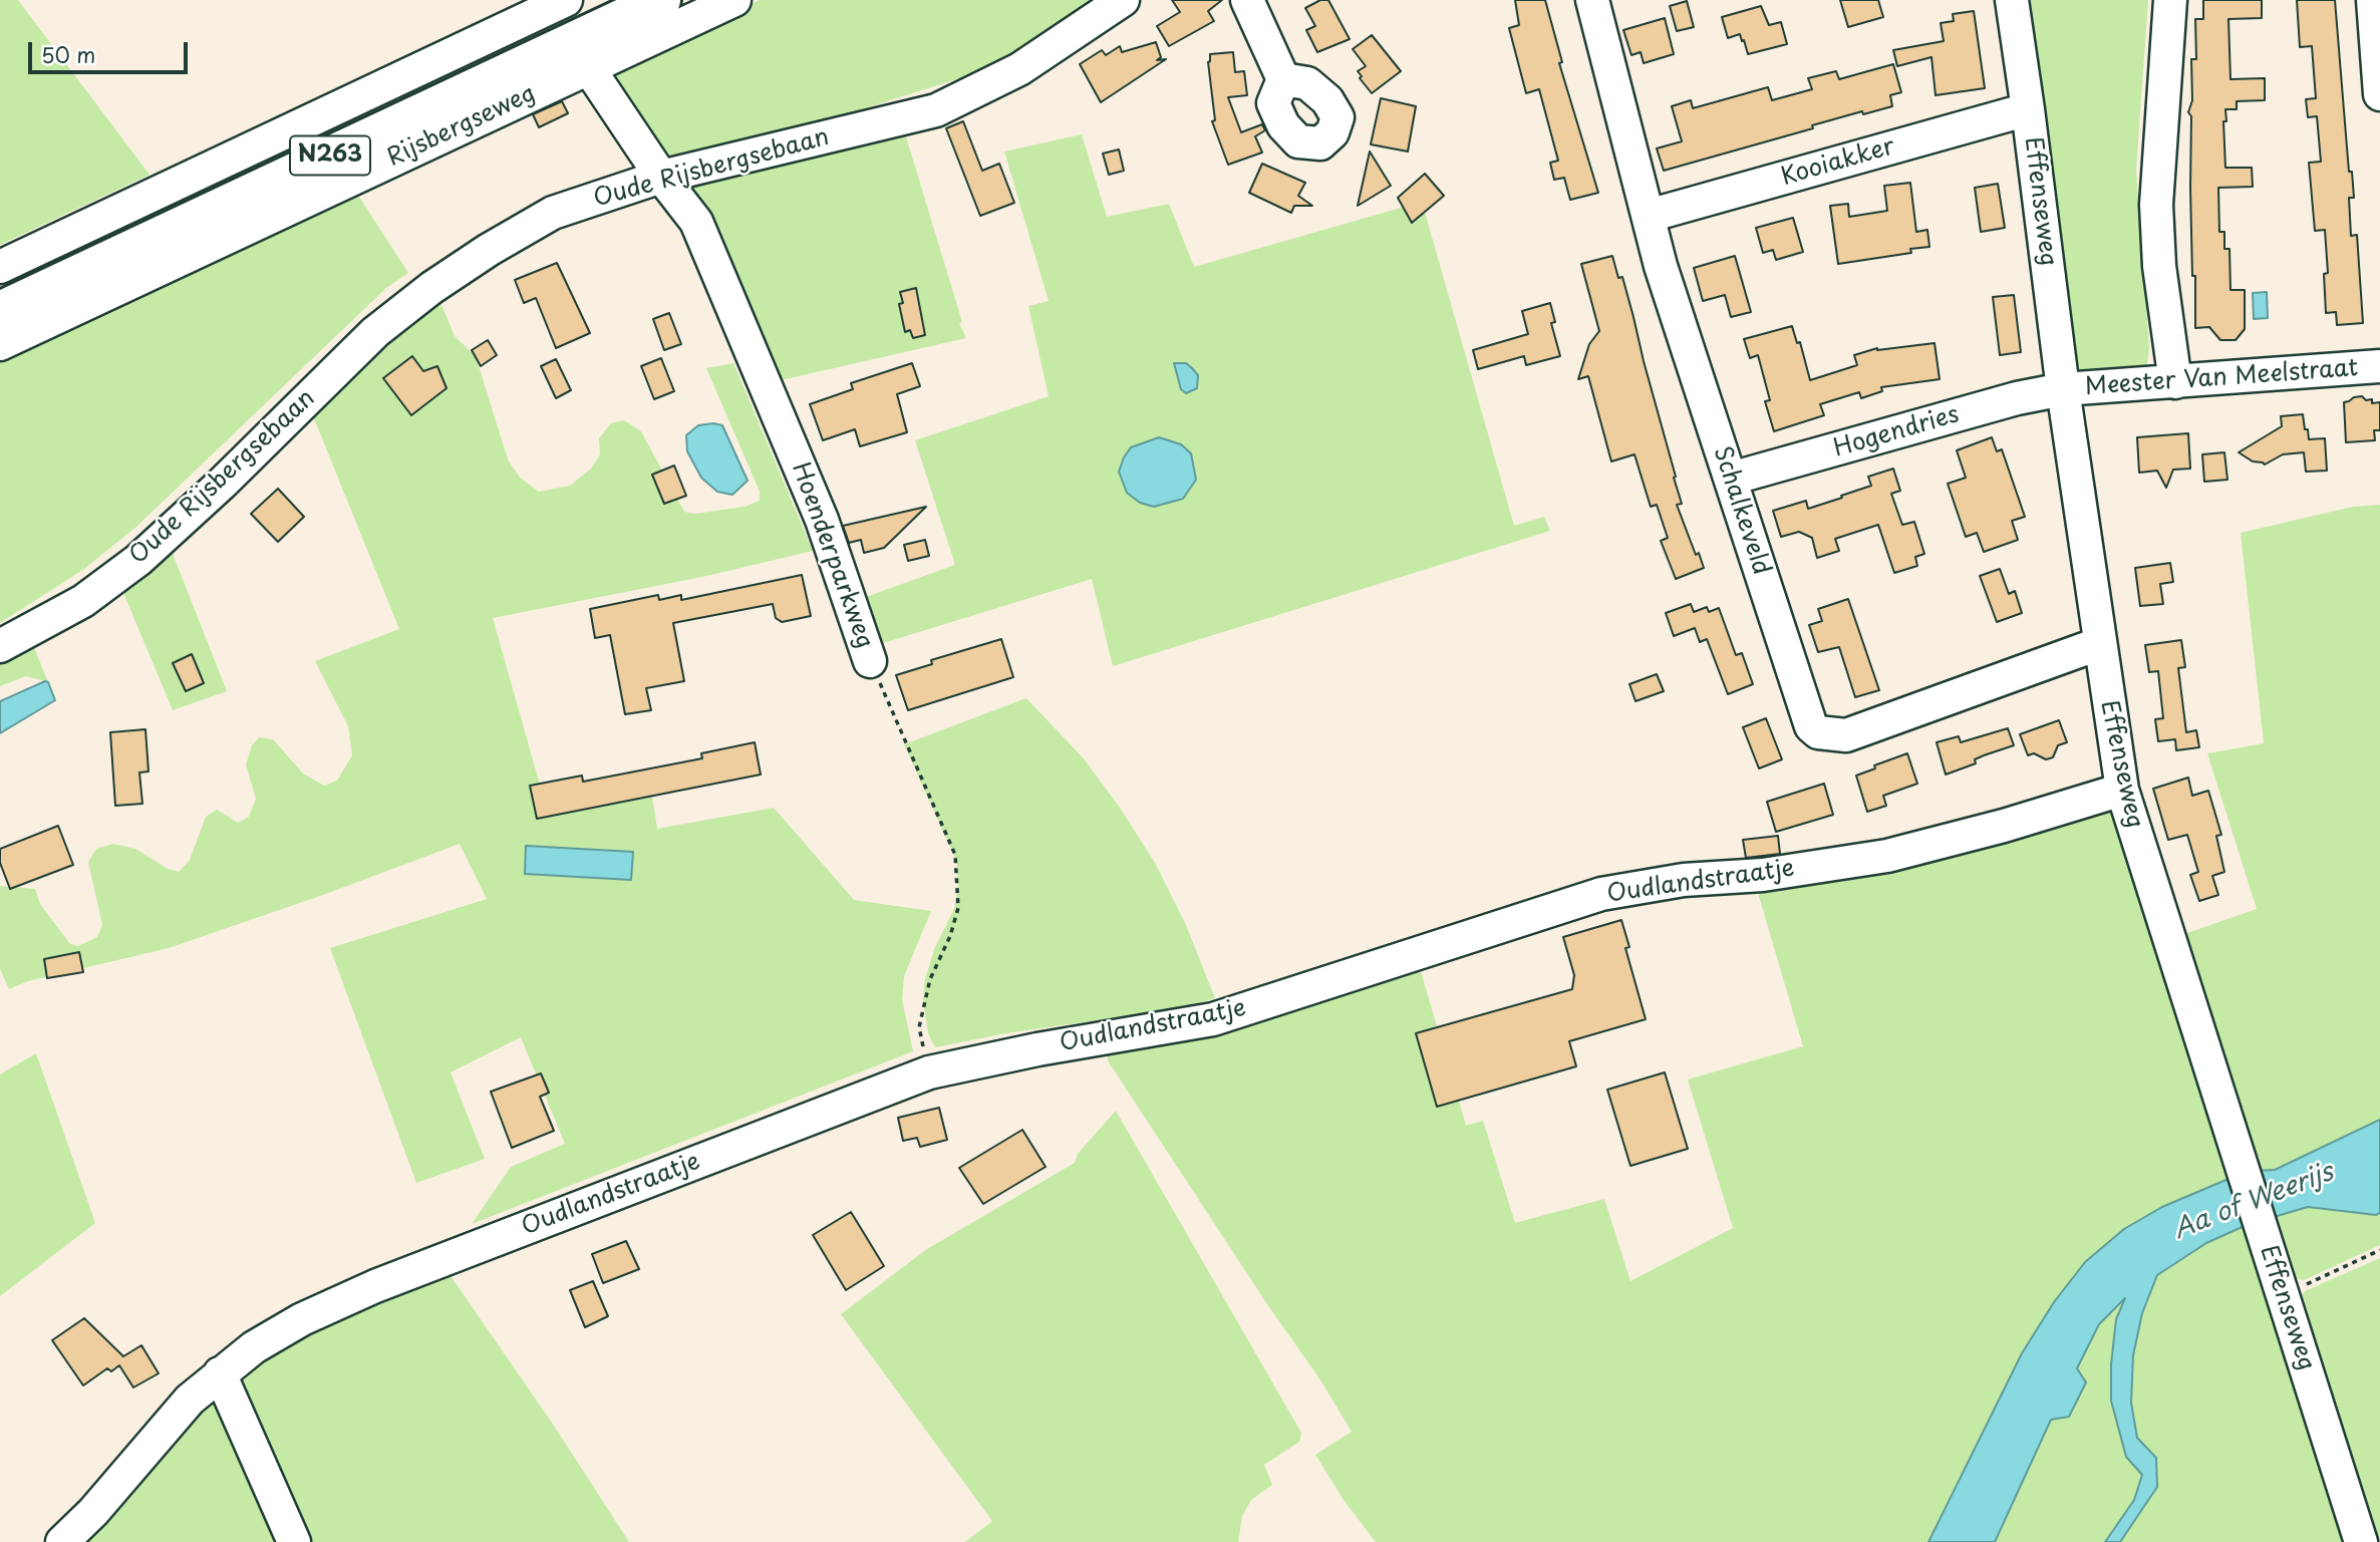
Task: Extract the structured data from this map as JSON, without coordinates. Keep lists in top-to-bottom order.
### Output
{
  "streets": {
    "main road": ["Rijsbergseweg", "N263"],
    "street": [
      "Kooiakker",
      "Oude Rijsbergsebaan",
      "Effenseweg",
      "Meester Van Meelstraat",
      "Hogendries",
      "Schalkeveld",
      "Hoenderparkweg",
      "Oudlandstraatje"
    ]
  },
  "crossings": [
    ["Rijsbergseweg", "Hoenderparkweg"],
    ["Kooiakker", "Effenseweg"],
    ["Kooiakker", "Schalkeveld"],
    ["Oude Rijsbergsebaan", "Hoenderparkweg"],
    ["Effenseweg", "Meester Van Meelstraat"],
    ["Effenseweg", "Hogendries"],
    ["Effenseweg", "Schalkeveld"],
    ["Effenseweg", "Oudlandstraatje"],
    ["Meester Van Meelstraat", "Hogendries"],
    ["Hogendries", "Schalkeveld"],
    ["Hoenderparkweg", "Oudlandstraatje"]
  ],
  "water": ["Aa of Weerijs"],
  "scale_bar": "50 m"
}
